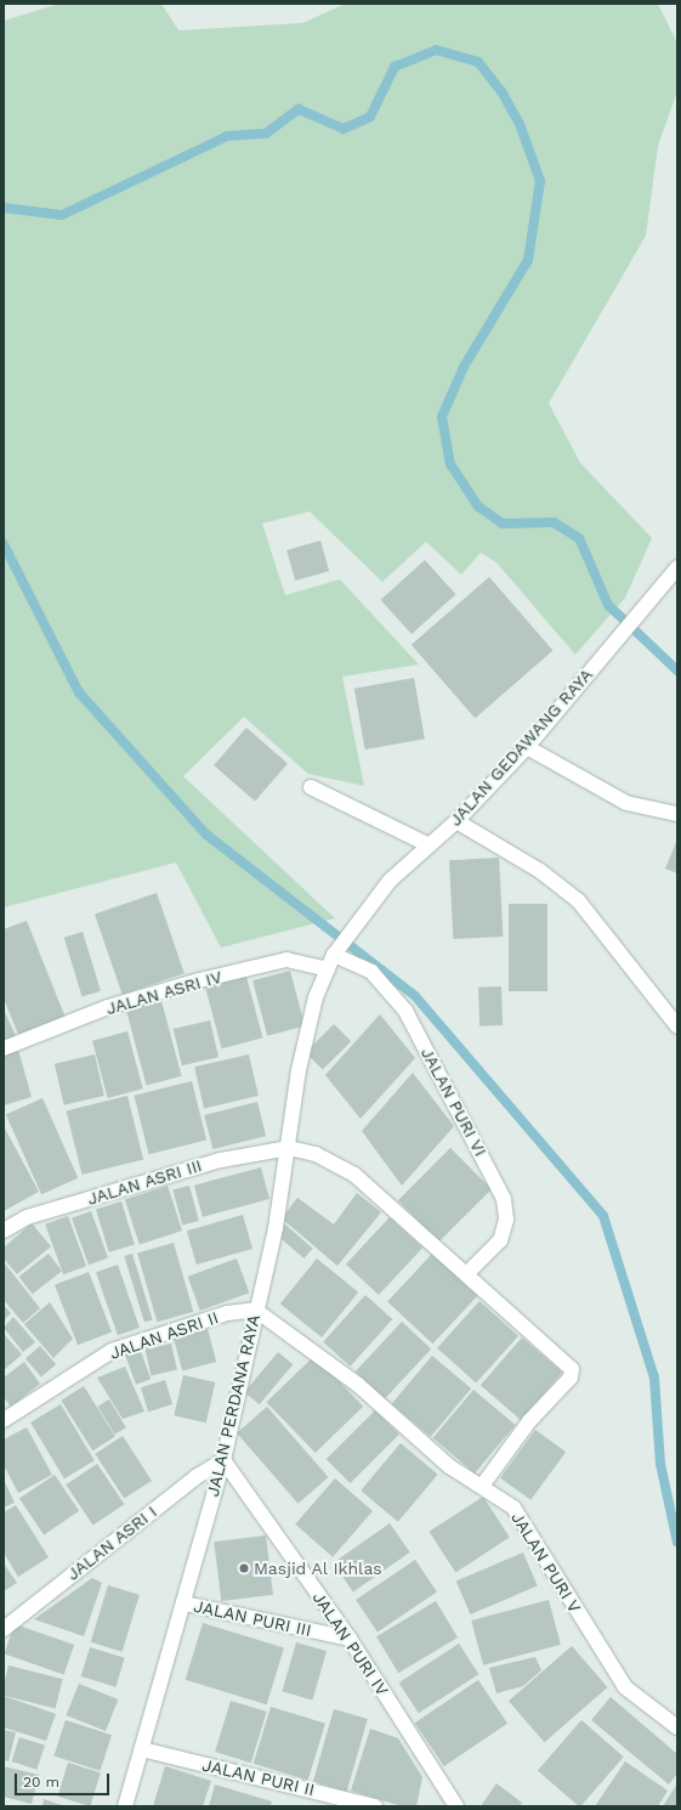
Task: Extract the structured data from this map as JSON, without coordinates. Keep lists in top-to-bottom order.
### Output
{
  "streets": {
    "street": [
      "JALAN GEDAWANG RAYA",
      "JALAN ASRI IV",
      "JALAN PURI VI",
      "JALAN ASRI III",
      "JALAN ASRI II",
      "JALAN PERDANA RAYA",
      "JALAN ASRI I",
      "JALAN PURI V",
      "JALAN PURI III",
      "JALAN PURI IV",
      "JALAN PURI II"
    ]
  },
  "crossings": [
    ["JALAN GEDAWANG RAYA", "JALAN ASRI IV"],
    ["JALAN GEDAWANG RAYA", "JALAN PURI VI"],
    ["JALAN GEDAWANG RAYA", "JALAN PERDANA RAYA"],
    ["JALAN ASRI III", "JALAN PERDANA RAYA"],
    ["JALAN ASRI II", "JALAN PERDANA RAYA"],
    ["JALAN ASRI II", "JALAN PURI V"],
    ["JALAN PERDANA RAYA", "JALAN ASRI I"],
    ["JALAN PERDANA RAYA", "JALAN PURI V"],
    ["JALAN PERDANA RAYA", "JALAN PURI III"],
    ["JALAN PERDANA RAYA", "JALAN PURI IV"],
    ["JALAN PERDANA RAYA", "JALAN PURI II"],
    ["JALAN ASRI I", "JALAN PURI IV"],
    ["JALAN PURI III", "JALAN PURI IV"]
  ],
  "places": ["Masjid Al Ikhlas"],
  "scale_bar": "20 m"
}
